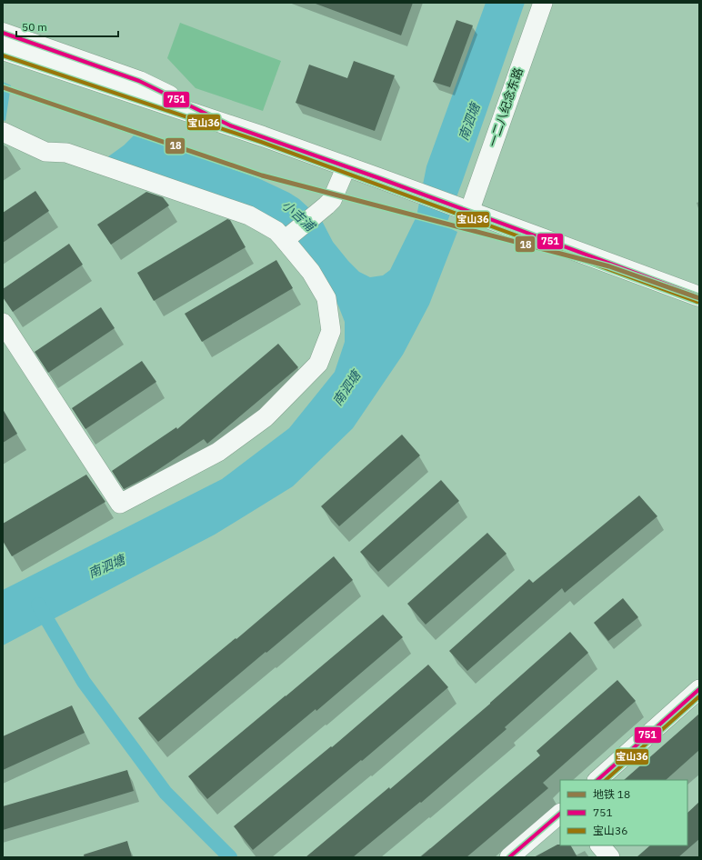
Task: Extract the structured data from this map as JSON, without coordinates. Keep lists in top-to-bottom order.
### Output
{
  "streets": {
    "street": ["一二八纪念东路"]
  },
  "water": ["南泗塘", "小吉浦"],
  "lines": ["transit line 751", "transit line 宝山36", "metro line 18"],
  "legend": ["地铁 18", "751", "宝山36"],
  "scale_bar": "50 m"
}
